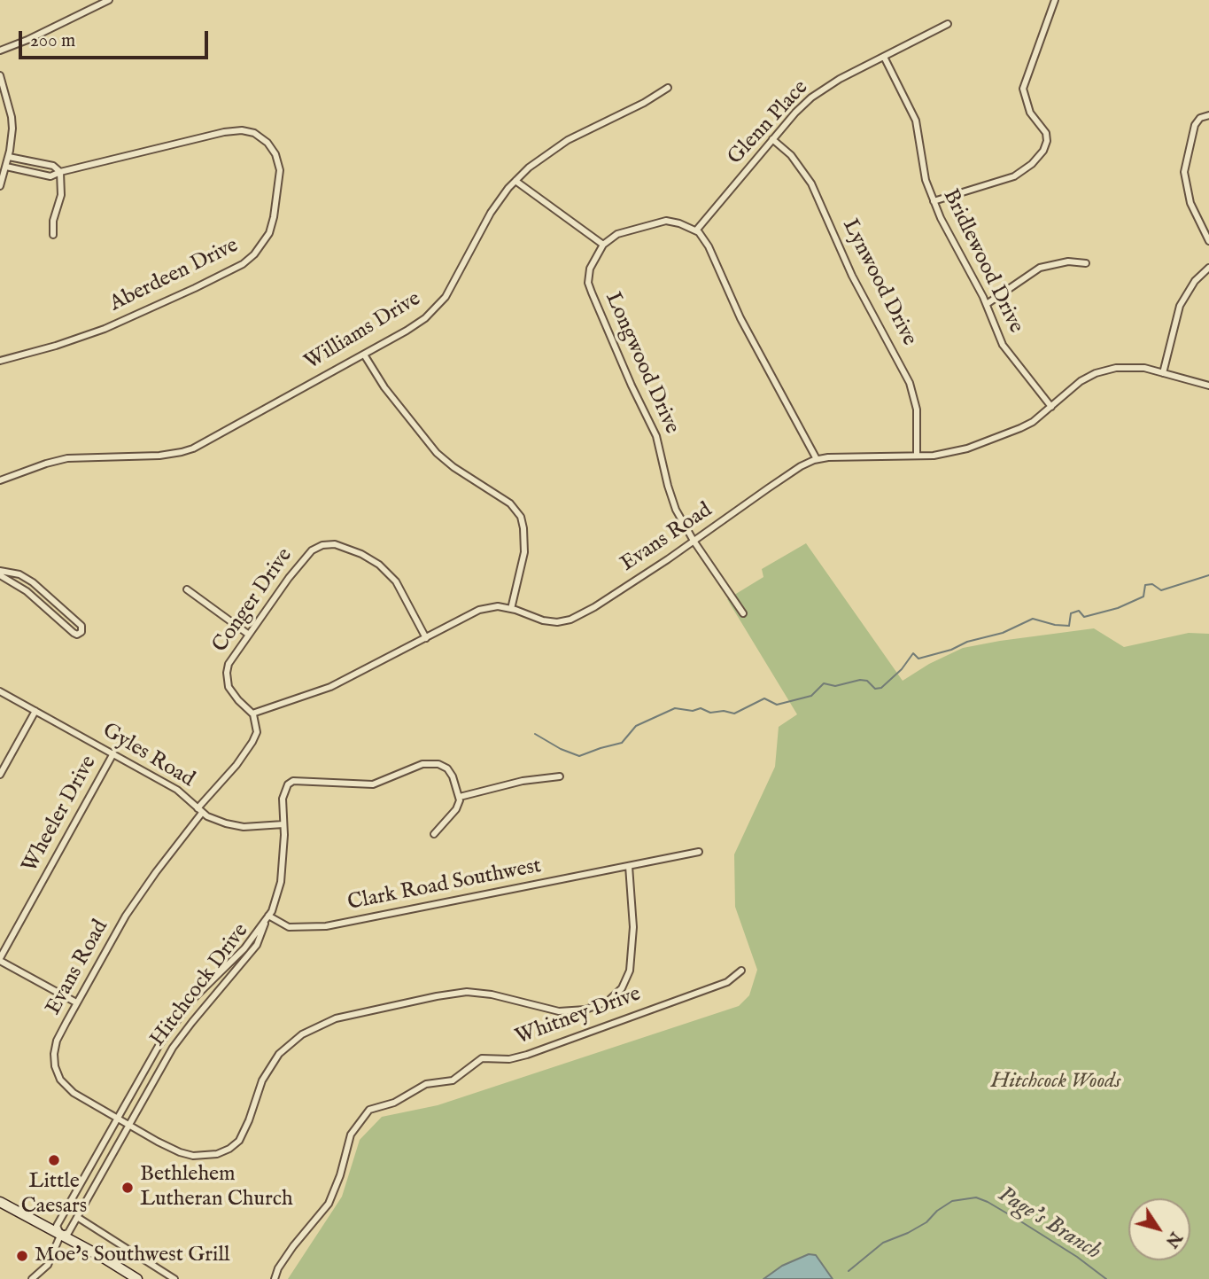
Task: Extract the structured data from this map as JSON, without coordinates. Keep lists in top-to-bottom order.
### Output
{
  "streets": {
    "street": [
      "Glenn Place",
      "Bridlewood Drive",
      "Aberdeen Drive",
      "Lynwood Drive",
      "Williams Drive",
      "Longwood Drive",
      "Evans Road",
      "Conger Drive",
      "Gyles Road",
      "Wheeler Drive",
      "Clark Road Southwest",
      "Hitchcock Drive",
      "Whitney Drive"
    ]
  },
  "crossings": [
    ["Glenn Place", "Bridlewood Drive"],
    ["Glenn Place", "Lynwood Drive"],
    ["Bridlewood Drive", "Evans Road"],
    ["Lynwood Drive", "Evans Road"],
    ["Longwood Drive", "Evans Road"],
    ["Evans Road", "Conger Drive"],
    ["Evans Road", "Gyles Road"],
    ["Evans Road", "Clark Road Southwest"],
    ["Evans Road", "Hitchcock Drive"],
    ["Gyles Road", "Wheeler Drive"],
    ["Clark Road Southwest", "Hitchcock Drive"]
  ],
  "water": ["Page's Branch"],
  "parks": ["Hitchcock Woods"],
  "places": ["Little Caesars", "Bethlehem Lutheran Church", "Moe's Southwest Grill"],
  "scale_bar": "200 m",
  "north": "bottom right"
}
